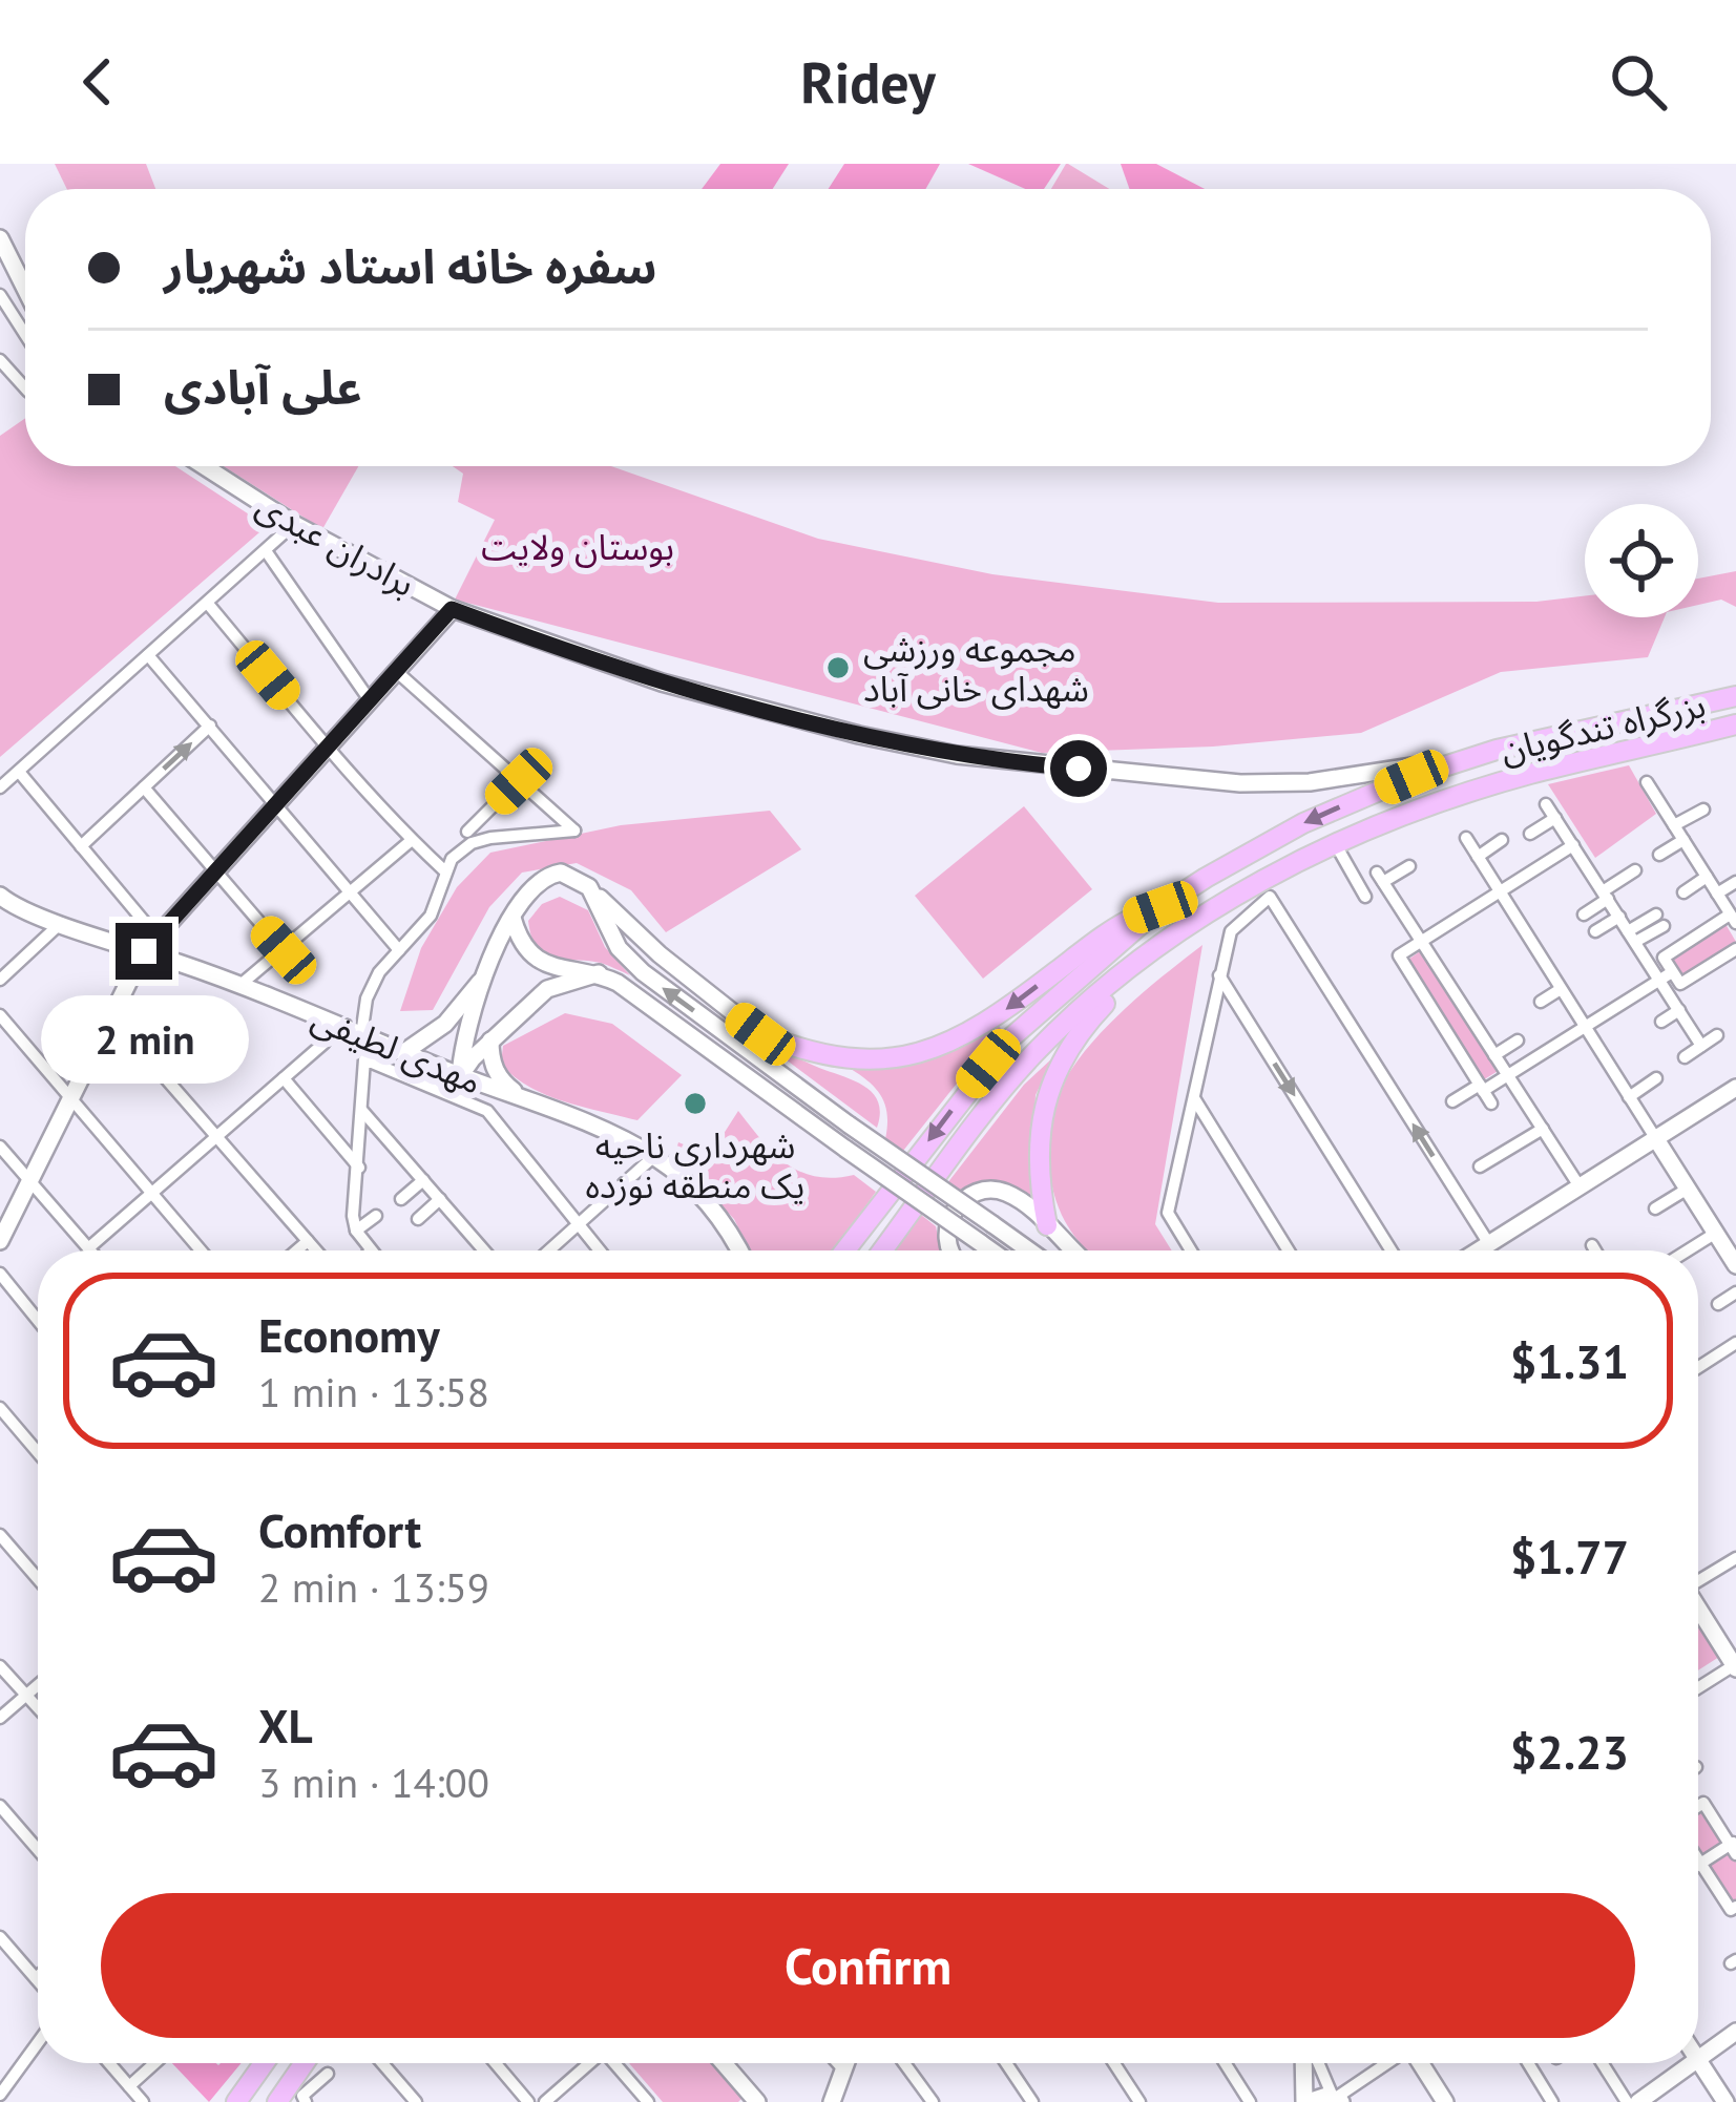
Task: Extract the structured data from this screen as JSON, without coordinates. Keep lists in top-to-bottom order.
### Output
{
  "streets": {
    "highway": ["بزرگراه تندگویان"],
    "main road": ["برادران عبدی", "مهدی لطیفی"]
  },
  "crossings": [
    ["برادران عبدی", "بزرگراه تندگویان"]
  ],
  "parks": ["بوستان ولایت"],
  "places": ["مجموعه ورزشی شهدای خانی آباد", "شهرداری ناحیه یک منطقه نوزده"],
  "page": {
    "header": "Ridey",
    "banner": ["سفره خانه استاد شهریار", "علی آبادی"],
    "bubble": "2 min",
    "list": [
      {
        "name": "Economy",
        "note": "1 min · 13:58",
        "value": "$1.31"
      },
      {
        "name": "Comfort",
        "note": "2 min · 13:59",
        "value": "$1.77"
      },
      {
        "name": "XL",
        "note": "3 min · 14:00",
        "value": "$2.23"
      }
    ],
    "buttons": "Confirm"
  }
}
